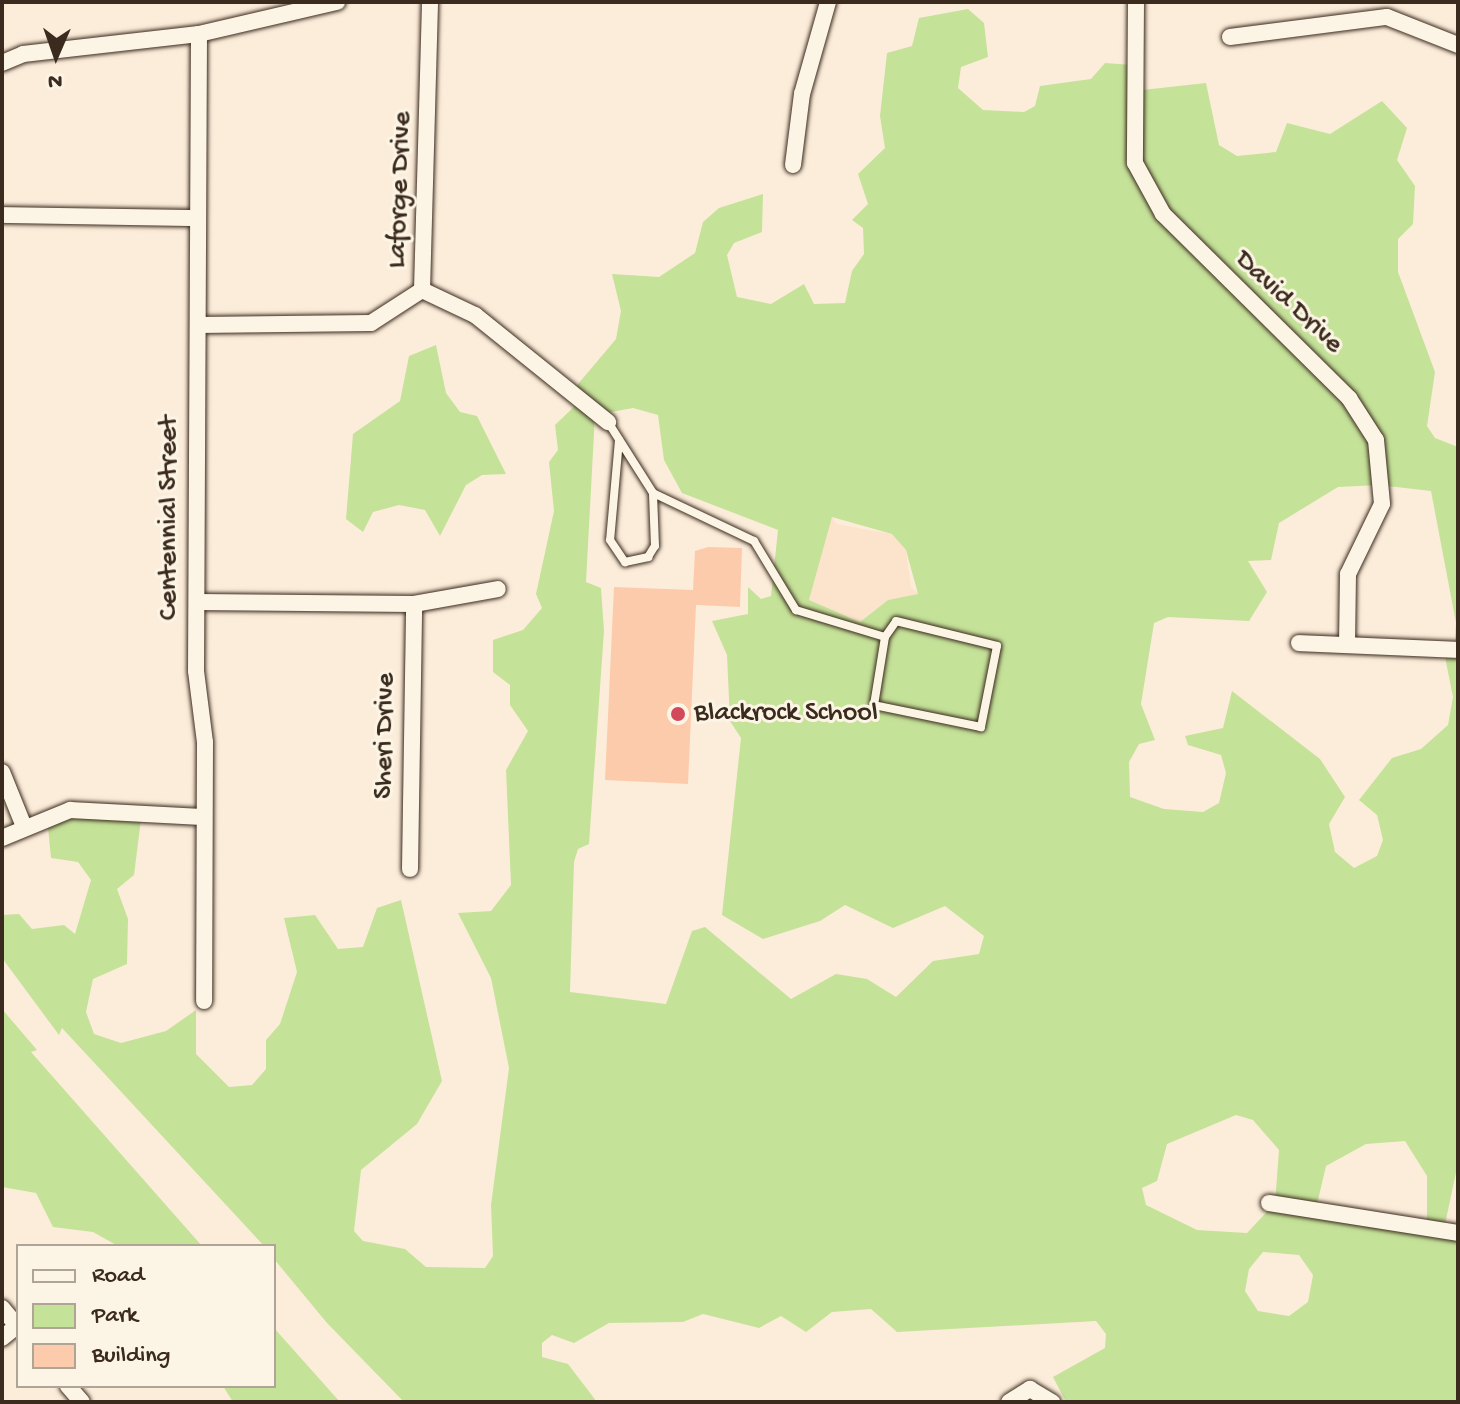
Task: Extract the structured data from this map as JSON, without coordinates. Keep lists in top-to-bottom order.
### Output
{
  "streets": {
    "street": [
      "Laforge Drive",
      "David Drive",
      "Centennial Street",
      "Sheri Drive"
    ]
  },
  "crossings": [
    ["Laforge Drive", "Centennial Street"]
  ],
  "places": ["Blackrock School"],
  "legend": ["Road", "Park", "Building"],
  "north": "bottom"
}
